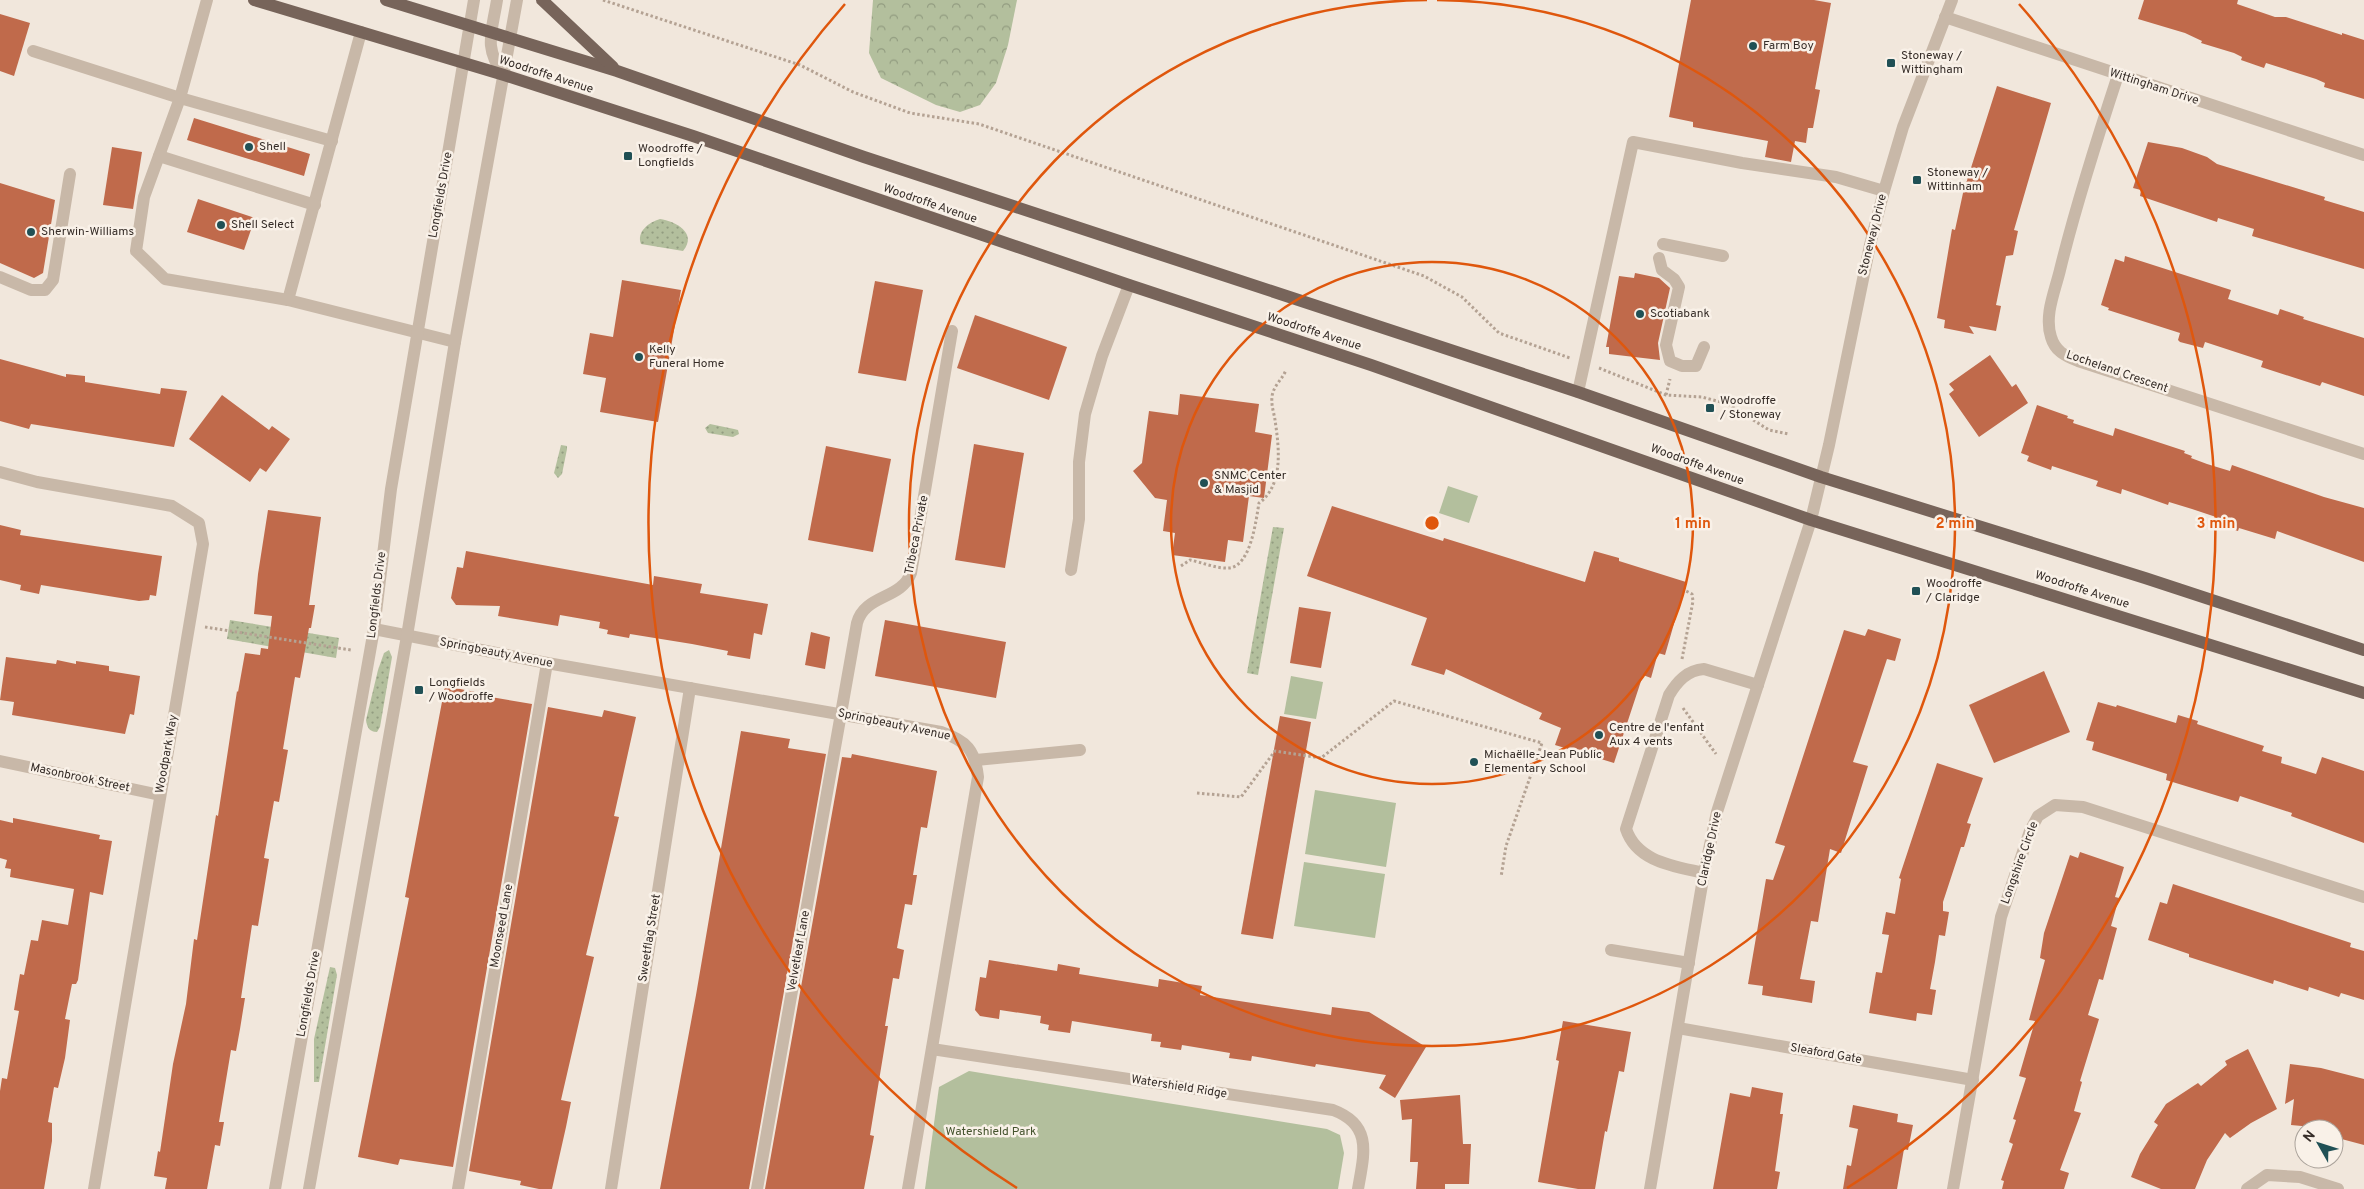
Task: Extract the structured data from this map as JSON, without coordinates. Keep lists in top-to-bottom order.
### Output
{
  "streets": {
    "main road": ["Woodroffe Avenue"],
    "street": [
      "Wittingham Drive",
      "Longfields Drive",
      "Stoneway Drive",
      "Locheland Crescent",
      "Tribeca Private",
      "Springbeauty Avenue",
      "Woodpark Way",
      "Masonbrook Street",
      "Claridge Drive",
      "Longshire Circle",
      "Moonseed Lane",
      "Sweetflag Street",
      "Velvetleaf Lane",
      "Sleaford Gate",
      "Watershield Ridge"
    ]
  },
  "crossings": [
    ["Woodroffe Avenue", "Longfields Drive"],
    ["Woodroffe Avenue", "Stoneway Drive"],
    ["Woodroffe Avenue", "Claridge Drive"],
    ["Wittingham Drive", "Stoneway Drive"],
    ["Wittingham Drive", "Locheland Crescent"],
    ["Longfields Drive", "Springbeauty Avenue"],
    ["Stoneway Drive", "Claridge Drive"],
    ["Tribeca Private", "Springbeauty Avenue"],
    ["Tribeca Private", "Velvetleaf Lane"],
    ["Springbeauty Avenue", "Moonseed Lane"],
    ["Springbeauty Avenue", "Sweetflag Street"],
    ["Springbeauty Avenue", "Velvetleaf Lane"],
    ["Woodpark Way", "Masonbrook Street"],
    ["Claridge Drive", "Sleaford Gate"],
    ["Longshire Circle", "Sleaford Gate"]
  ],
  "parks": ["Watershield Park"],
  "places": {
    "other": [
      "Farm Boy",
      "Shell",
      "Shell Select",
      "Sherwin-Williams",
      "Scotiabank",
      "Kelly Funeral Home",
      "SNMC Center & Masjid",
      "Centre de l'enfant Aux 4 vents",
      "Michaëlle-Jean Public Elementary School"
    ],
    "transit": [
      "Stoneway / Wittingham",
      "Woodroffe / Longfields",
      "Stoneway / Wittinham",
      "Woodroffe / Stoneway",
      "Woodroffe / Claridge",
      "Longfields / Woodroffe"
    ]
  },
  "north": "top left",
  "rings": ["1 min", "2 min", "3 min"]
}
